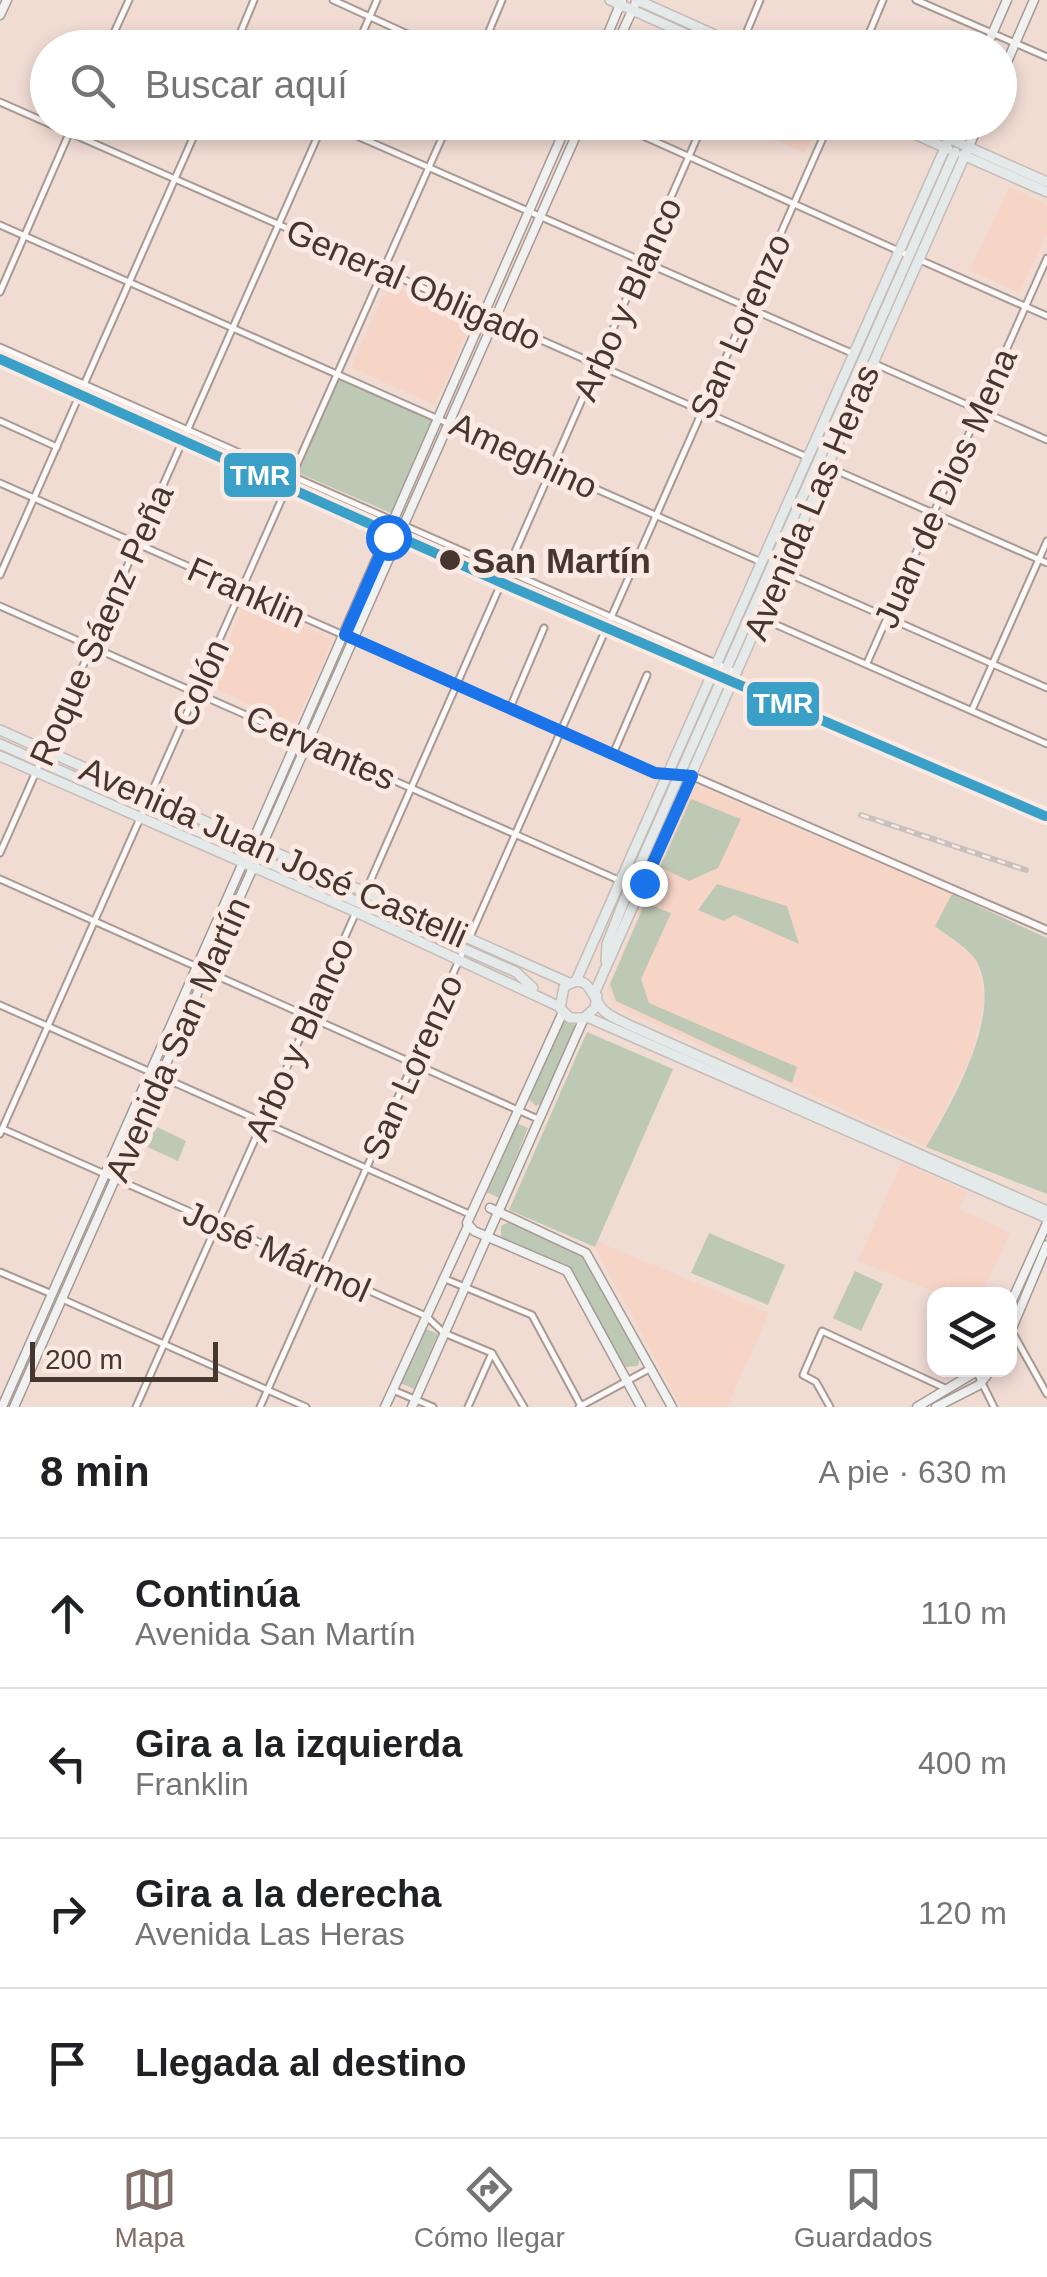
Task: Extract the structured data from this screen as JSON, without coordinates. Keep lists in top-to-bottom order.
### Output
{
  "streets": {
    "main road": ["Avenida Las Heras", "Avenida Juan José Castelli", "Avenida San Martín"],
    "street": [
      "General Obligado",
      "Arbo y Blanco",
      "San Lorenzo",
      "Ameghino",
      "Juan de Dios Mena",
      "Franklin",
      "Roque Sáenz Peña",
      "Colón",
      "Cervantes",
      "José Mármol"
    ]
  },
  "crossings": [
    ["General Obligado", "Arbo y Blanco"],
    ["General Obligado", "San Lorenzo"],
    ["General Obligado", "Juan de Dios Mena"],
    ["General Obligado", "Avenida Las Heras"],
    ["General Obligado", "Roque Sáenz Peña"],
    ["General Obligado", "Colón"],
    ["General Obligado", "Avenida San Martín"],
    ["Arbo y Blanco", "Ameghino"],
    ["Arbo y Blanco", "Franklin"],
    ["Arbo y Blanco", "Cervantes"],
    ["Arbo y Blanco", "Avenida Juan José Castelli"],
    ["Arbo y Blanco", "José Mármol"],
    ["San Lorenzo", "Ameghino"],
    ["San Lorenzo", "Franklin"],
    ["San Lorenzo", "Cervantes"],
    ["San Lorenzo", "Avenida Juan José Castelli"],
    ["San Lorenzo", "José Mármol"],
    ["Ameghino", "Juan de Dios Mena"],
    ["Ameghino", "Avenida Las Heras"],
    ["Ameghino", "Roque Sáenz Peña"],
    ["Ameghino", "Colón"],
    ["Ameghino", "Avenida San Martín"],
    ["Avenida Las Heras", "Franklin"],
    ["Avenida Las Heras", "Cervantes"],
    ["Avenida Las Heras", "Avenida Juan José Castelli"],
    ["Franklin", "Roque Sáenz Peña"],
    ["Franklin", "Colón"],
    ["Franklin", "Avenida San Martín"],
    ["Roque Sáenz Peña", "Cervantes"],
    ["Roque Sáenz Peña", "Avenida Juan José Castelli"],
    ["Colón", "Cervantes"],
    ["Colón", "Avenida Juan José Castelli"],
    ["Colón", "José Mármol"],
    ["Cervantes", "Avenida San Martín"],
    ["Avenida Juan José Castelli", "Avenida San Martín"],
    ["Avenida San Martín", "José Mármol"]
  ],
  "places": ["San Martín"],
  "lines": ["transit line TMR"],
  "scale_bar": "200 m",
  "page": {
    "search": "Buscar aquí",
    "scale": "200 m",
    "heading": ["8 min", "A pie · 630 m"],
    "list": [
      ["Continúa", "Avenida San Martín", "110 m"],
      ["Gira a la izquierda", "Franklin", "400 m"],
      ["Gira a la derecha", "Avenida Las Heras", "120 m"],
      "Llegada al destino"
    ],
    "nav": ["Mapa", "Cómo llegar", "Guardados"]
  }
}
